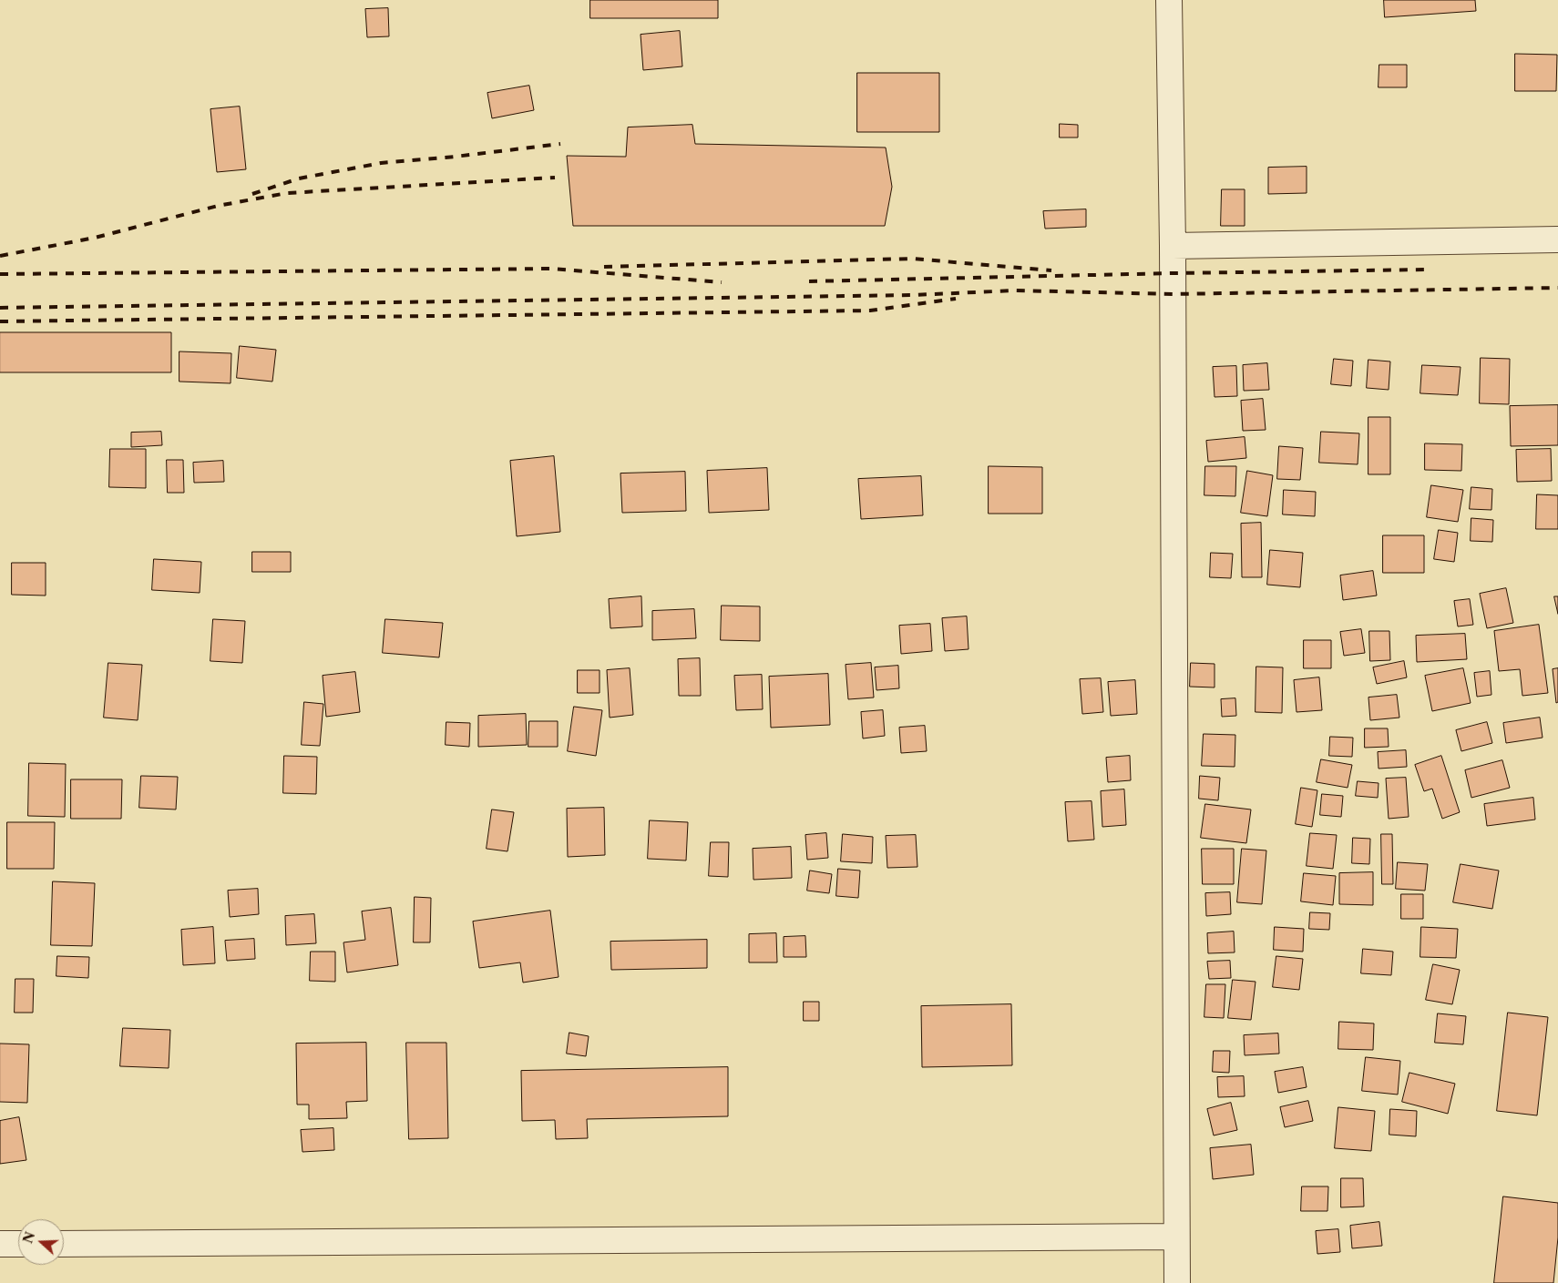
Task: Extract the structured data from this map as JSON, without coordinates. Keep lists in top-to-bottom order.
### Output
{
  "north": "left"
}
